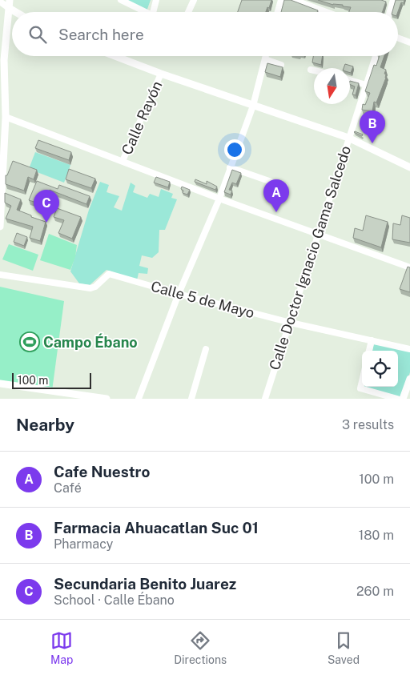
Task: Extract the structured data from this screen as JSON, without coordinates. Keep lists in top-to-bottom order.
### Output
{
  "streets": {
    "street": ["Calle Rayón", "Calle Doctor Ignacio Gama Salcedo", "Calle 5 de Mayo"]
  },
  "crossings": [
    ["Calle Doctor Ignacio Gama Salcedo", "Calle 5 de Mayo"]
  ],
  "places": {
    "sports": ["Campo Ébano"]
  },
  "scale_bar": "100 m",
  "north": "bottom",
  "page": {
    "search": "Search here",
    "pins": ["B", "A", "C"],
    "scale": "100 m",
    "heading": ["Nearby", "3 results"],
    "list": [
      {
        "mark": "A",
        "name": "Cafe Nuestro",
        "note": "Café",
        "value": "100 m"
      },
      {
        "mark": "B",
        "name": "Farmacia Ahuacatlan Suc 01",
        "note": "Pharmacy",
        "value": "180 m"
      },
      {
        "mark": "C",
        "name": "Secundaria Benito Juarez",
        "note": "School · Calle Ébano",
        "value": "260 m"
      }
    ],
    "nav": ["Map", "Directions", "Saved"]
  }
}
